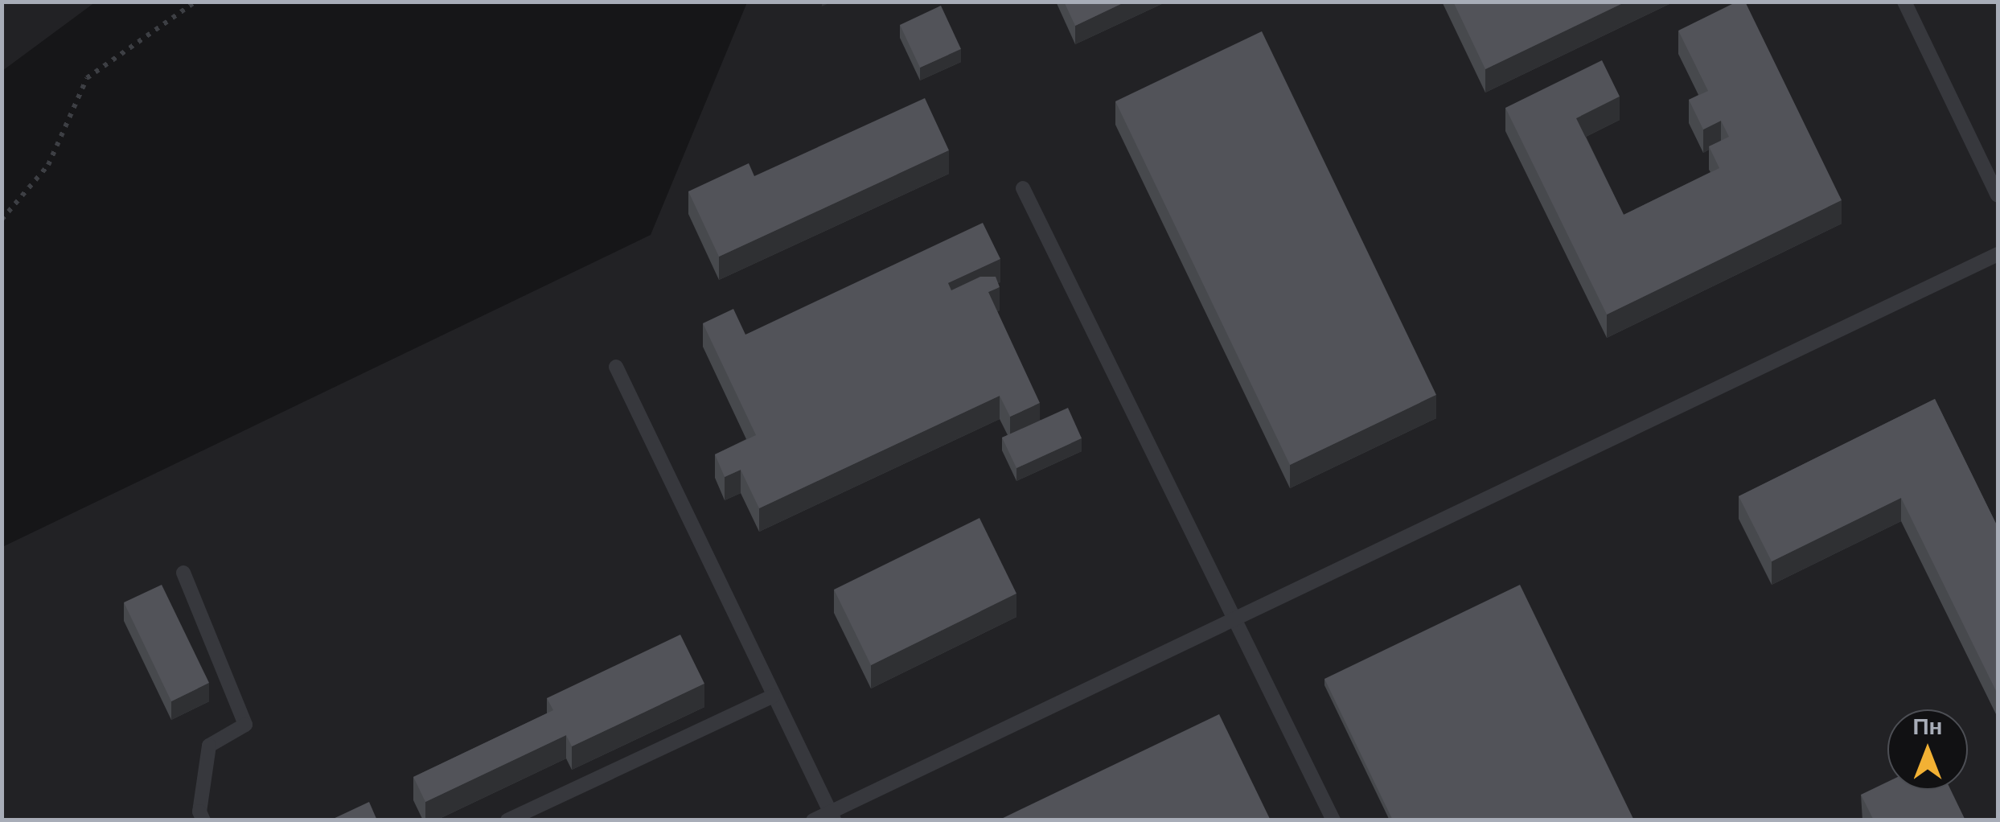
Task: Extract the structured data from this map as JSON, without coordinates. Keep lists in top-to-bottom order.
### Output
{
  "north": "top"
}
